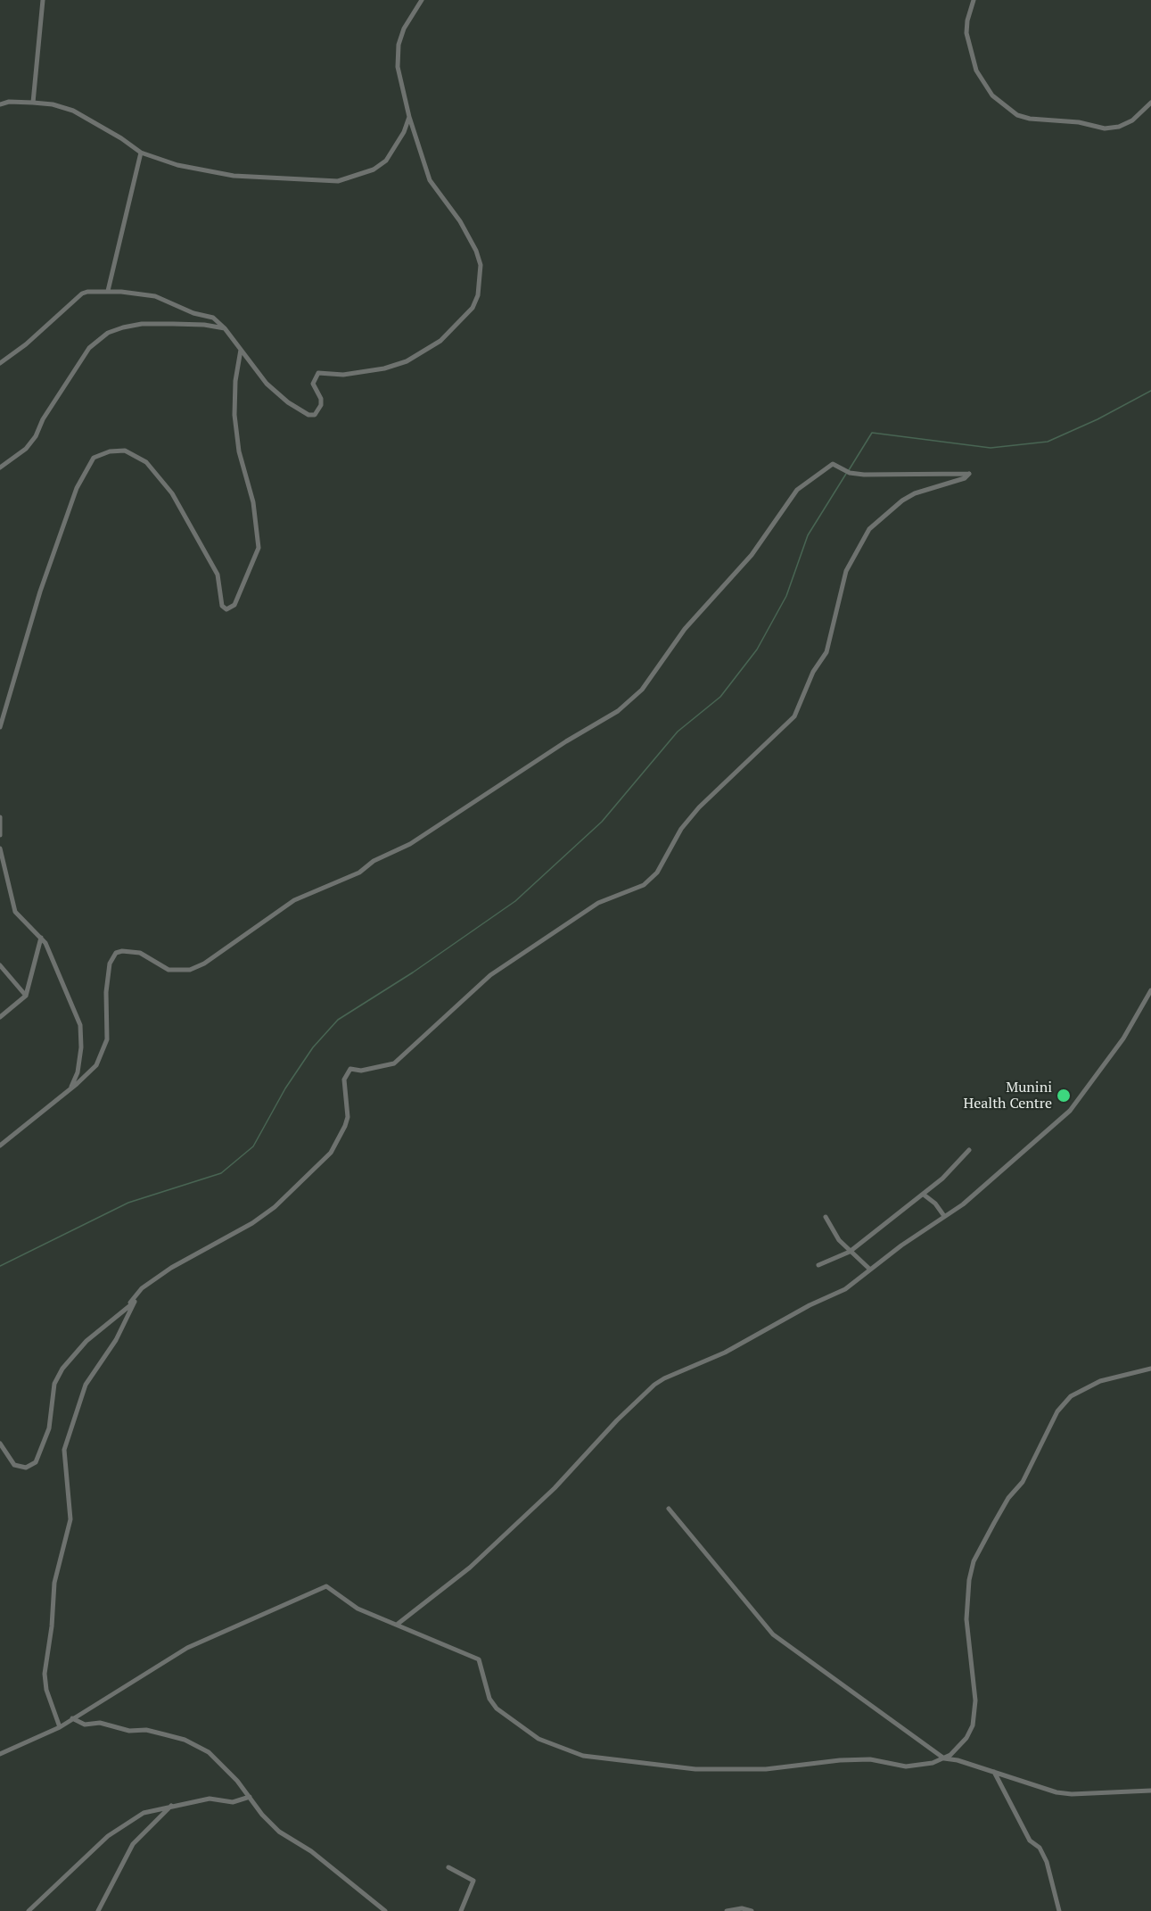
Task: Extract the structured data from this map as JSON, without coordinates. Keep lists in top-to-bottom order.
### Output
{
  "places": ["Munini Health Centre"]
}
